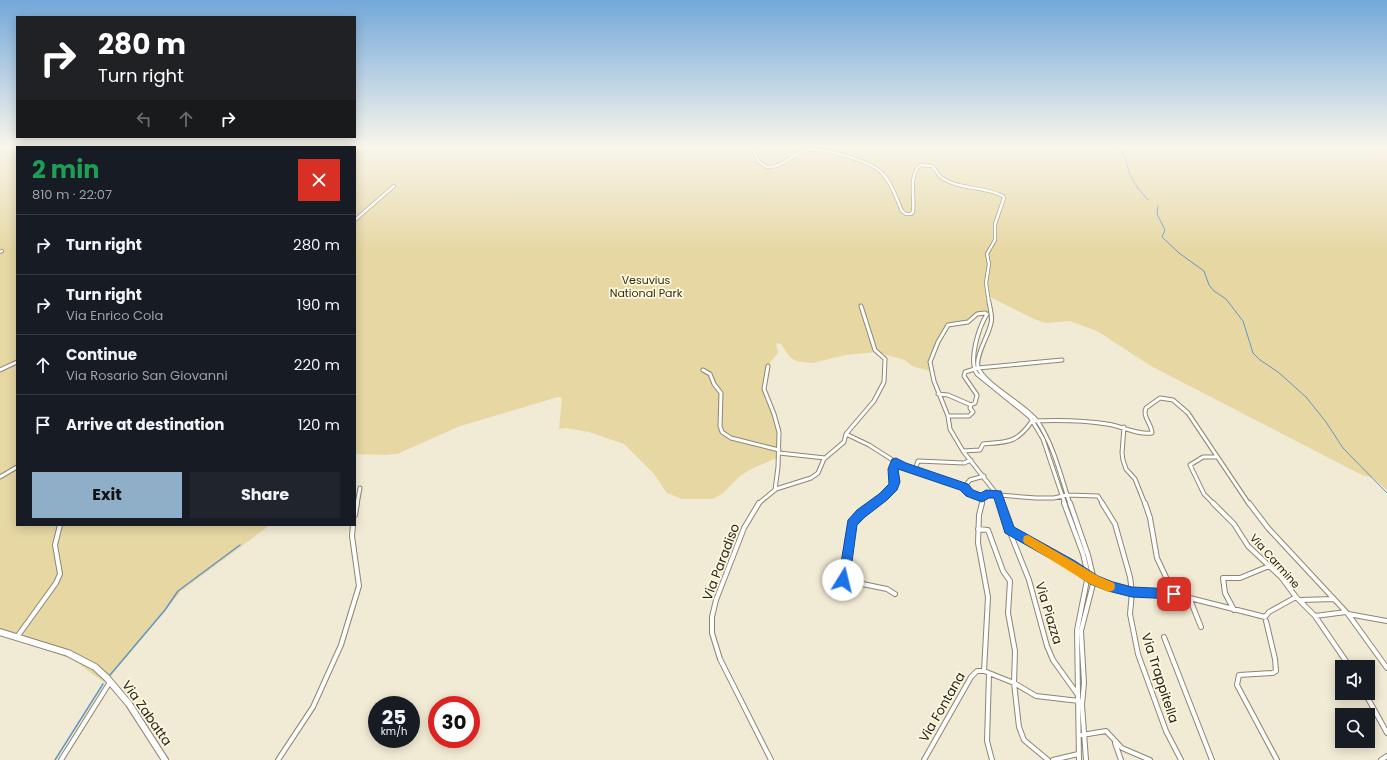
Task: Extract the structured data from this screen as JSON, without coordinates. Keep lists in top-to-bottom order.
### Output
{
  "streets": {
    "street": [
      "Via Carmine",
      "Via Paradiso",
      "Via Piazza",
      "Via Trappitella",
      "Via Fontana",
      "Via Zabatta"
    ]
  },
  "parks": ["Vesuvius National Park"],
  "page": {
    "turn": ["280 m", "Turn right"],
    "heading": ["2 min", "810 m · 22:07"],
    "list": [
      {
        "name": "Turn right",
        "value": "280 m"
      },
      {
        "name": "Turn right",
        "note": "Via Enrico Cola",
        "value": "190 m"
      },
      {
        "name": "Continue",
        "note": "Via Rosario San Giovanni",
        "value": "220 m"
      },
      {
        "name": "Arrive at destination",
        "value": "120 m"
      }
    ],
    "buttons": ["Exit", "Share"],
    "speed": "25 km/h",
    "limit": "30"
  }
}
